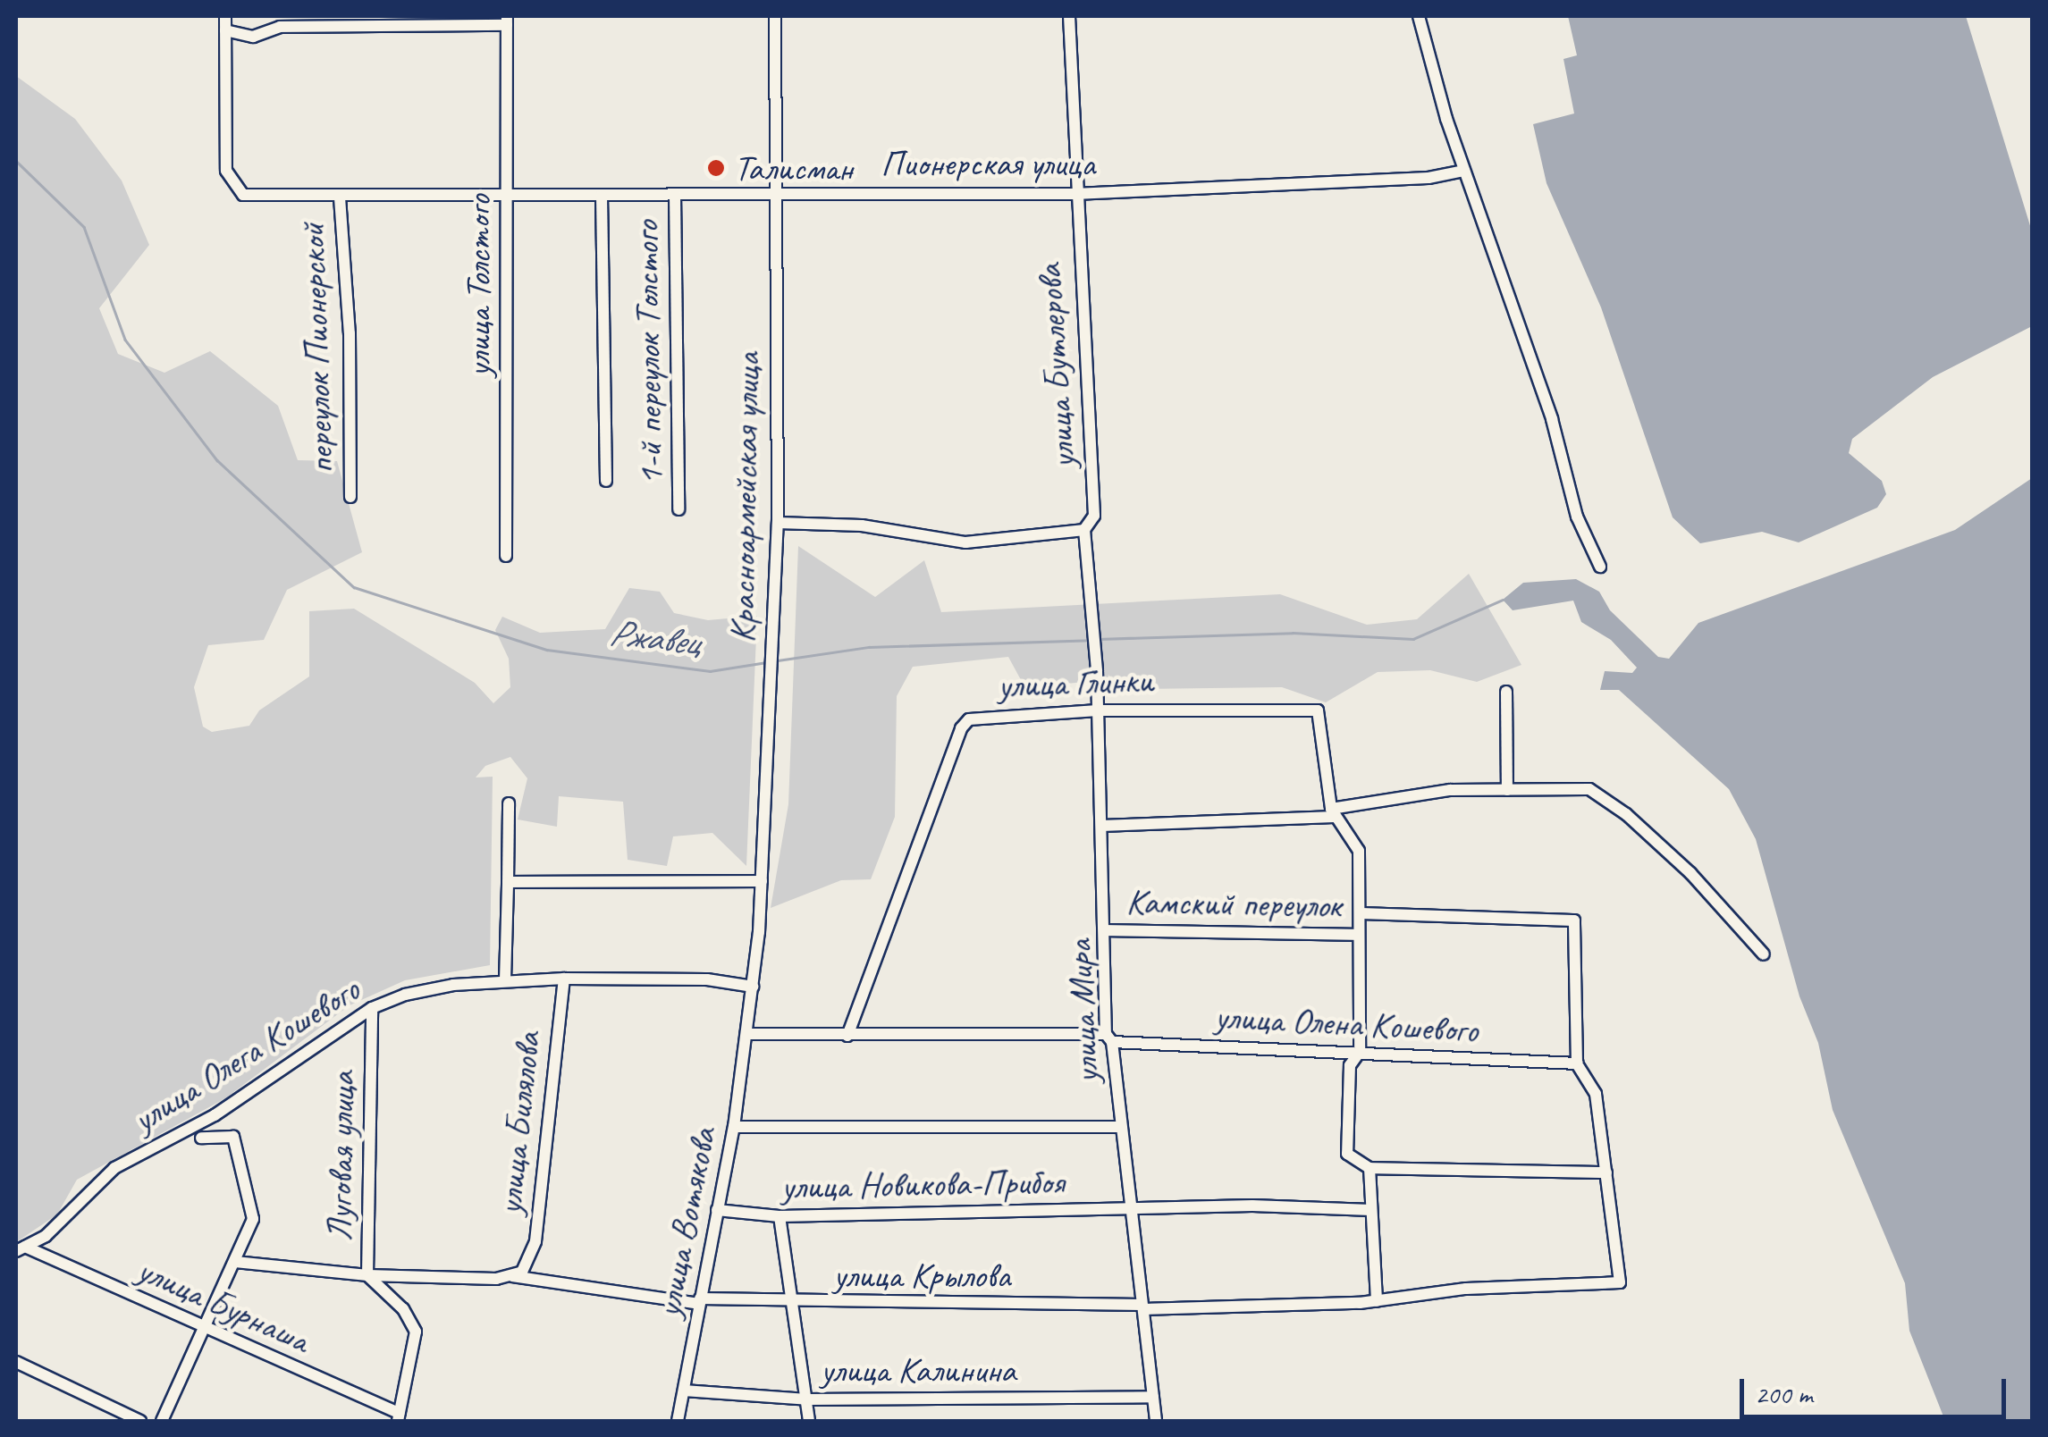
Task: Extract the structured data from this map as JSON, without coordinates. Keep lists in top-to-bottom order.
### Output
{
  "streets": {
    "street": [
      "Пионерская улица",
      "улица Толстого",
      "переулок Пионерской",
      "1-й переулок Толстого",
      "улица Бутлерова",
      "Красноармейская улица",
      "улица Глинки",
      "Камский переулок",
      "улица Мира",
      "улица Олена Кошевого",
      "улица Олега Кошевого",
      "улица Билялова",
      "Луговая улица",
      "улица Новикова-Прибоя",
      "улица Вотякова",
      "улица Крылова",
      "улица Бурнаша",
      "улица Калинина"
    ]
  },
  "crossings": [
    ["Пионерская улица", "улица Толстого"],
    ["Пионерская улица", "переулок Пионерской"],
    ["Пионерская улица", "1-й переулок Толстого"],
    ["Пионерская улица", "улица Бутлерова"],
    ["Пионерская улица", "Красноармейская улица"],
    ["улица Бутлерова", "улица Глинки"],
    ["улица Бутлерова", "улица Мира"],
    ["Красноармейская улица", "улица Олега Кошевого"],
    ["Красноармейская улица", "улица Вотякова"],
    ["улица Глинки", "улица Мира"],
    ["Камский переулок", "улица Мира"],
    ["Камский переулок", "улица Олена Кошевого"],
    ["улица Мира", "улица Олена Кошевого"],
    ["улица Мира", "улица Новикова-Прибоя"],
    ["улица Мира", "улица Крылова"],
    ["улица Мира", "улица Калинина"],
    ["улица Олега Кошевого", "улица Билялова"],
    ["улица Олега Кошевого", "Луговая улица"],
    ["улица Олега Кошевого", "улица Бурнаша"],
    ["улица Билялова", "улица Крылова"],
    ["Луговая улица", "улица Крылова"],
    ["улица Новикова-Прибоя", "улица Вотякова"],
    ["улица Вотякова", "улица Крылова"],
    ["улица Вотякова", "улица Калинина"]
  ],
  "water": ["Ржавец"],
  "places": ["Талисман"],
  "scale_bar": "200 m"
}
